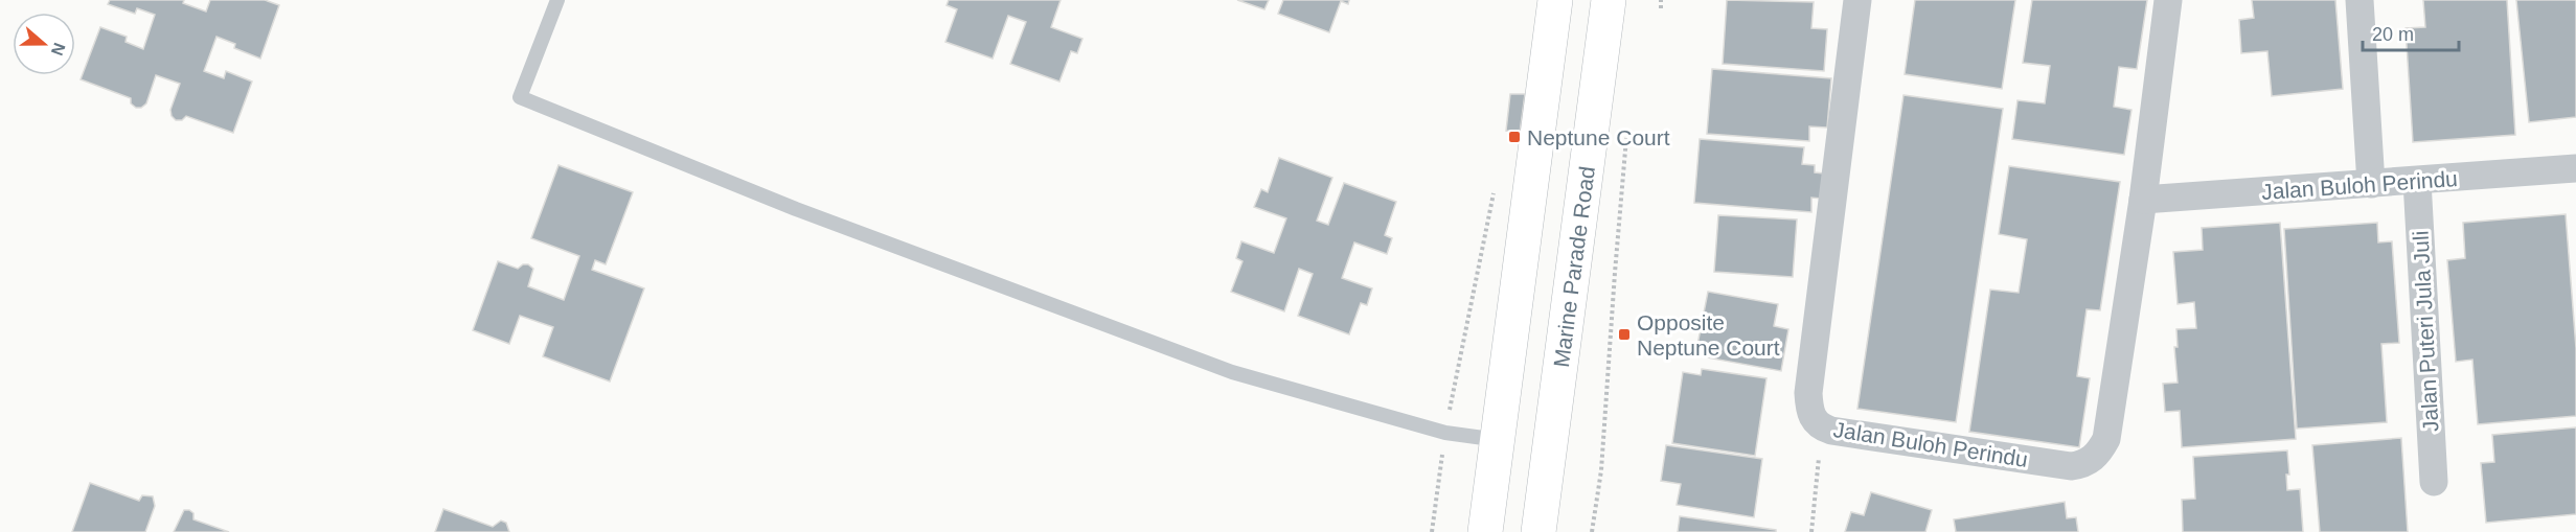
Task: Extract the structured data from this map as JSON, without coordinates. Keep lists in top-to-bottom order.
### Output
{
  "streets": {
    "main road": ["Marine Parade Road"],
    "street": ["Jalan Buloh Perindu", "Jalan Puteri Jula Juli"]
  },
  "crossings": [
    ["Jalan Buloh Perindu", "Jalan Puteri Jula Juli"]
  ],
  "places": {
    "transit": ["Neptune Court", "Opposite Neptune Court"]
  },
  "scale_bar": "20 m",
  "north": "right"
}
